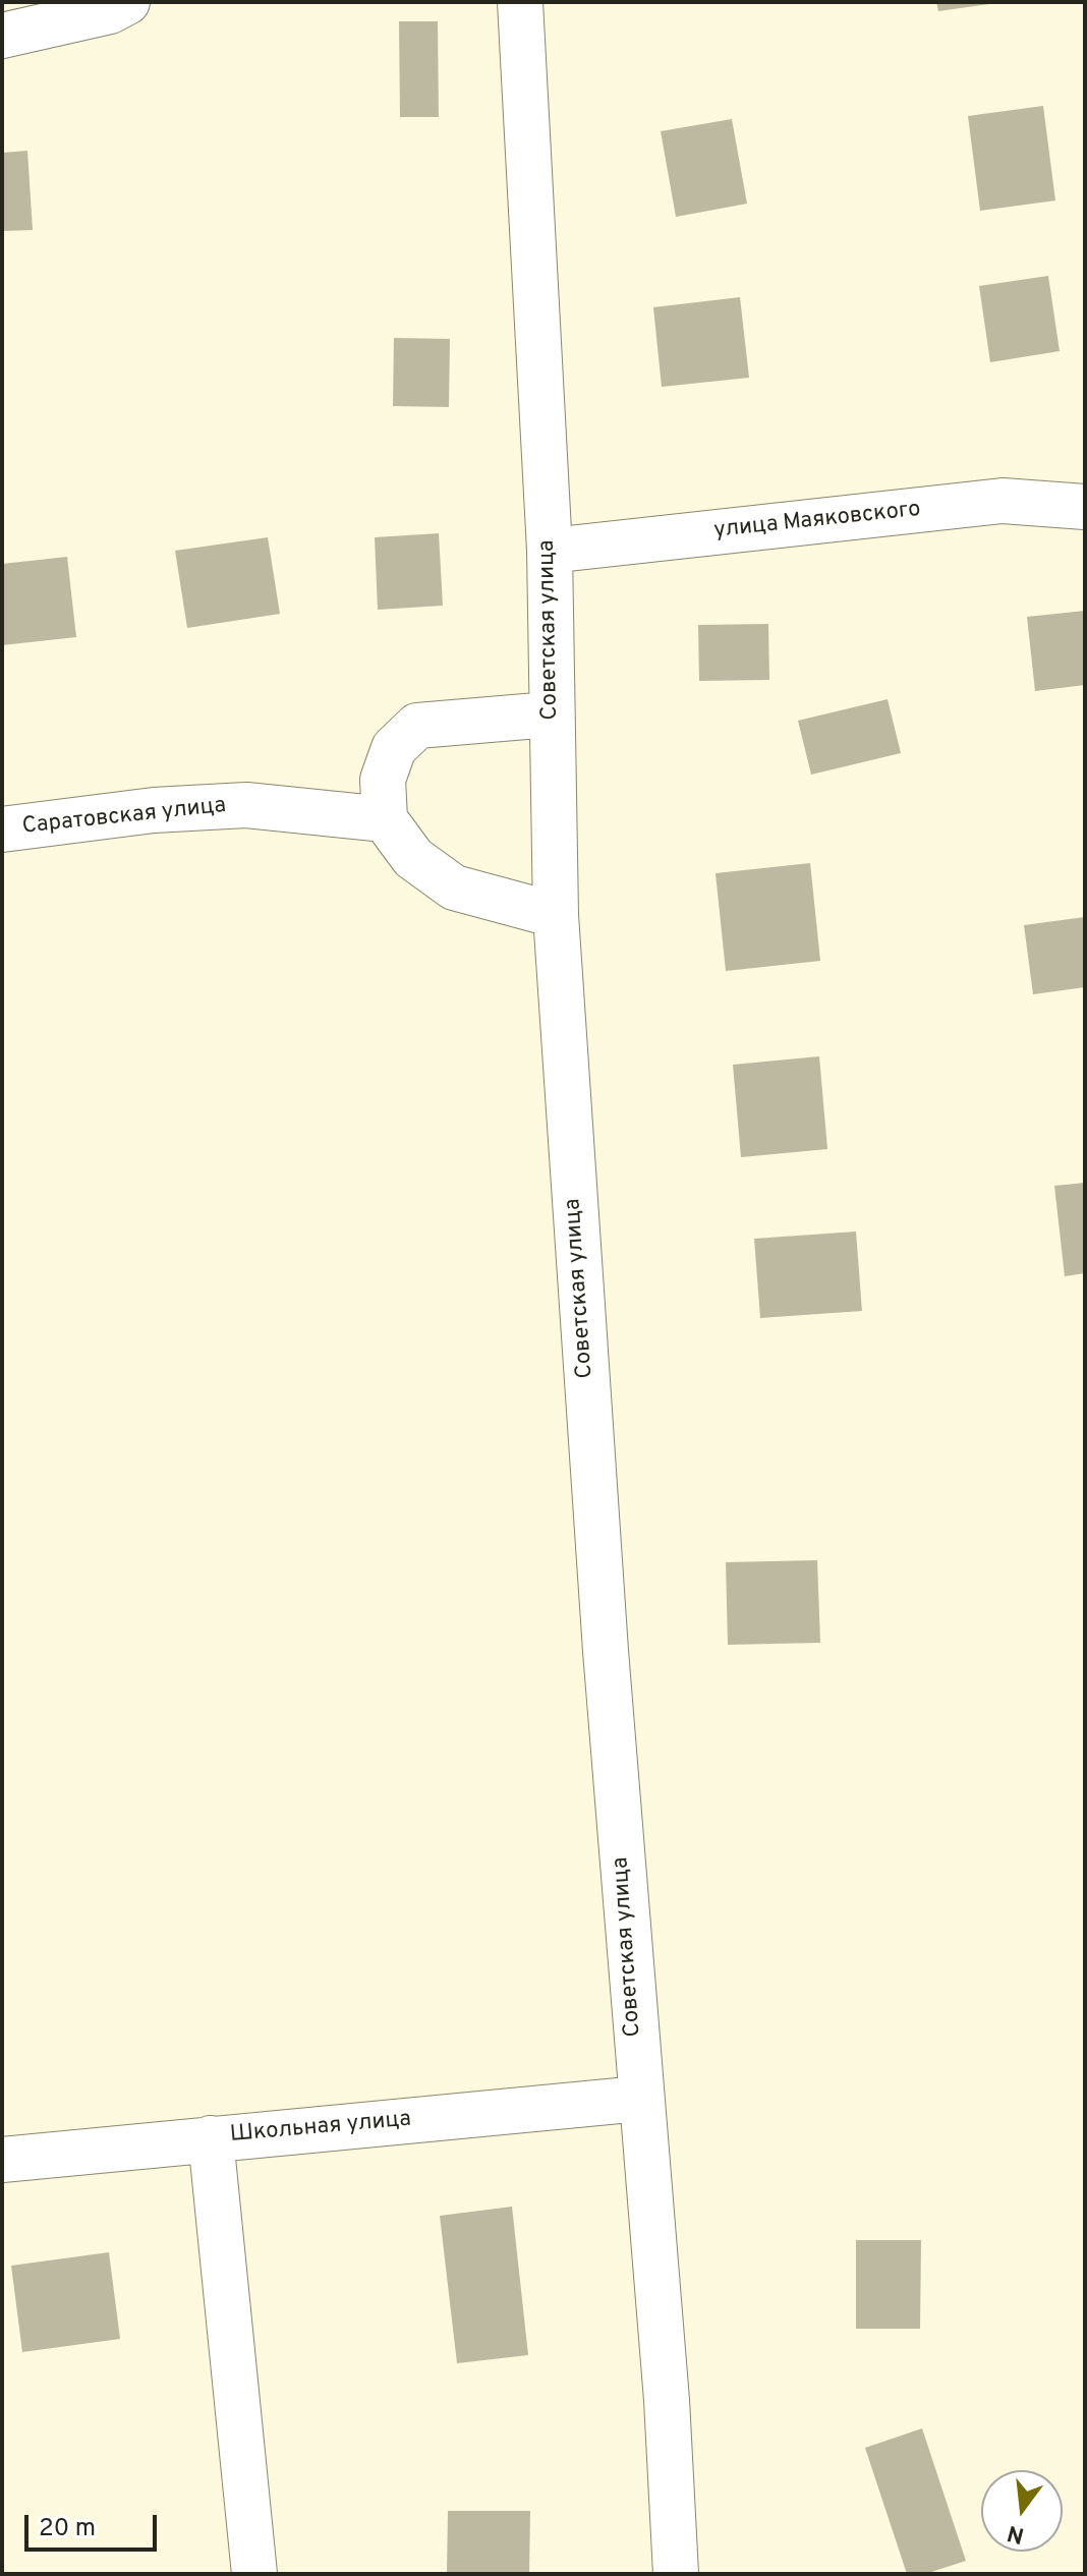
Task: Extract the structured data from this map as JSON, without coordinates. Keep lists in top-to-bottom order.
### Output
{
  "streets": {
    "street": [
      "улица Маяковского",
      "Советская улица",
      "Саратовская улица",
      "Школьная улица"
    ]
  },
  "crossings": [
    ["улица Маяковского", "Советская улица"],
    ["Советская улица", "Школьная улица"]
  ],
  "scale_bar": "20 m",
  "north": "bottom"
}
